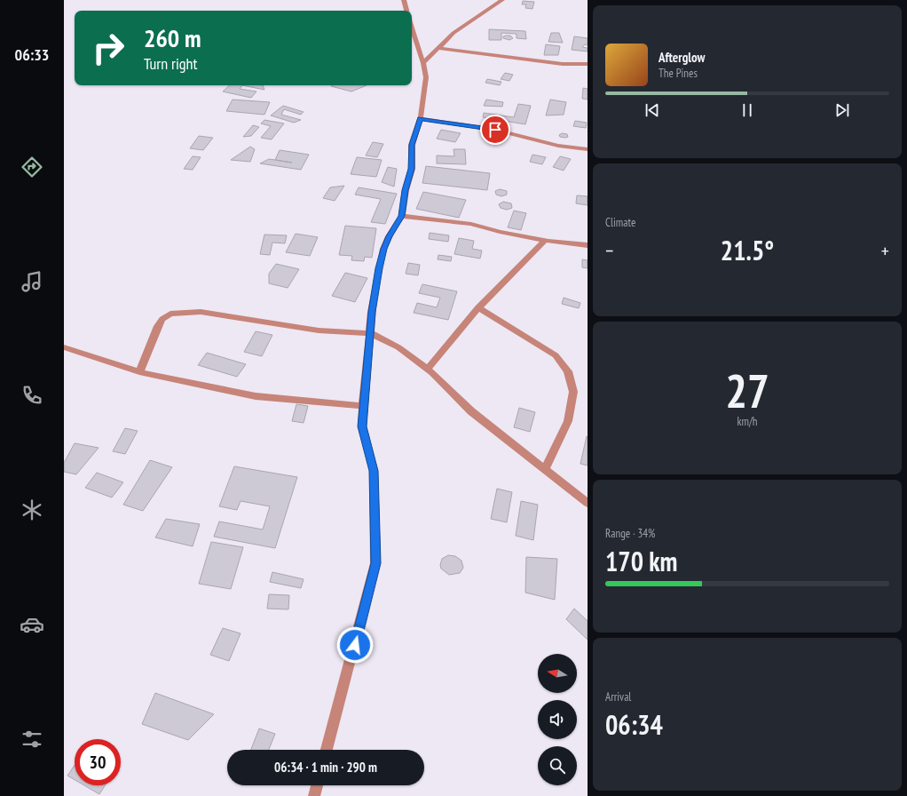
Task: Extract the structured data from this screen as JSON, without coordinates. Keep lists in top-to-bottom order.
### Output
{
  "north": "left",
  "page": {
    "tabs": "06:33",
    "turn": ["260 m", "Turn right"],
    "song": ["Afterglow", "The Pines"],
    "tile": [
      "Climate",
      ["27", "km/h"],
      ["Range · 34%", "170 km"],
      ["Arrival", "06:34"]
    ],
    "heat": ["−", "21.5°", "+"],
    "limit": "30",
    "trip": "06:34 · 1 min · 290 m"
  }
}
